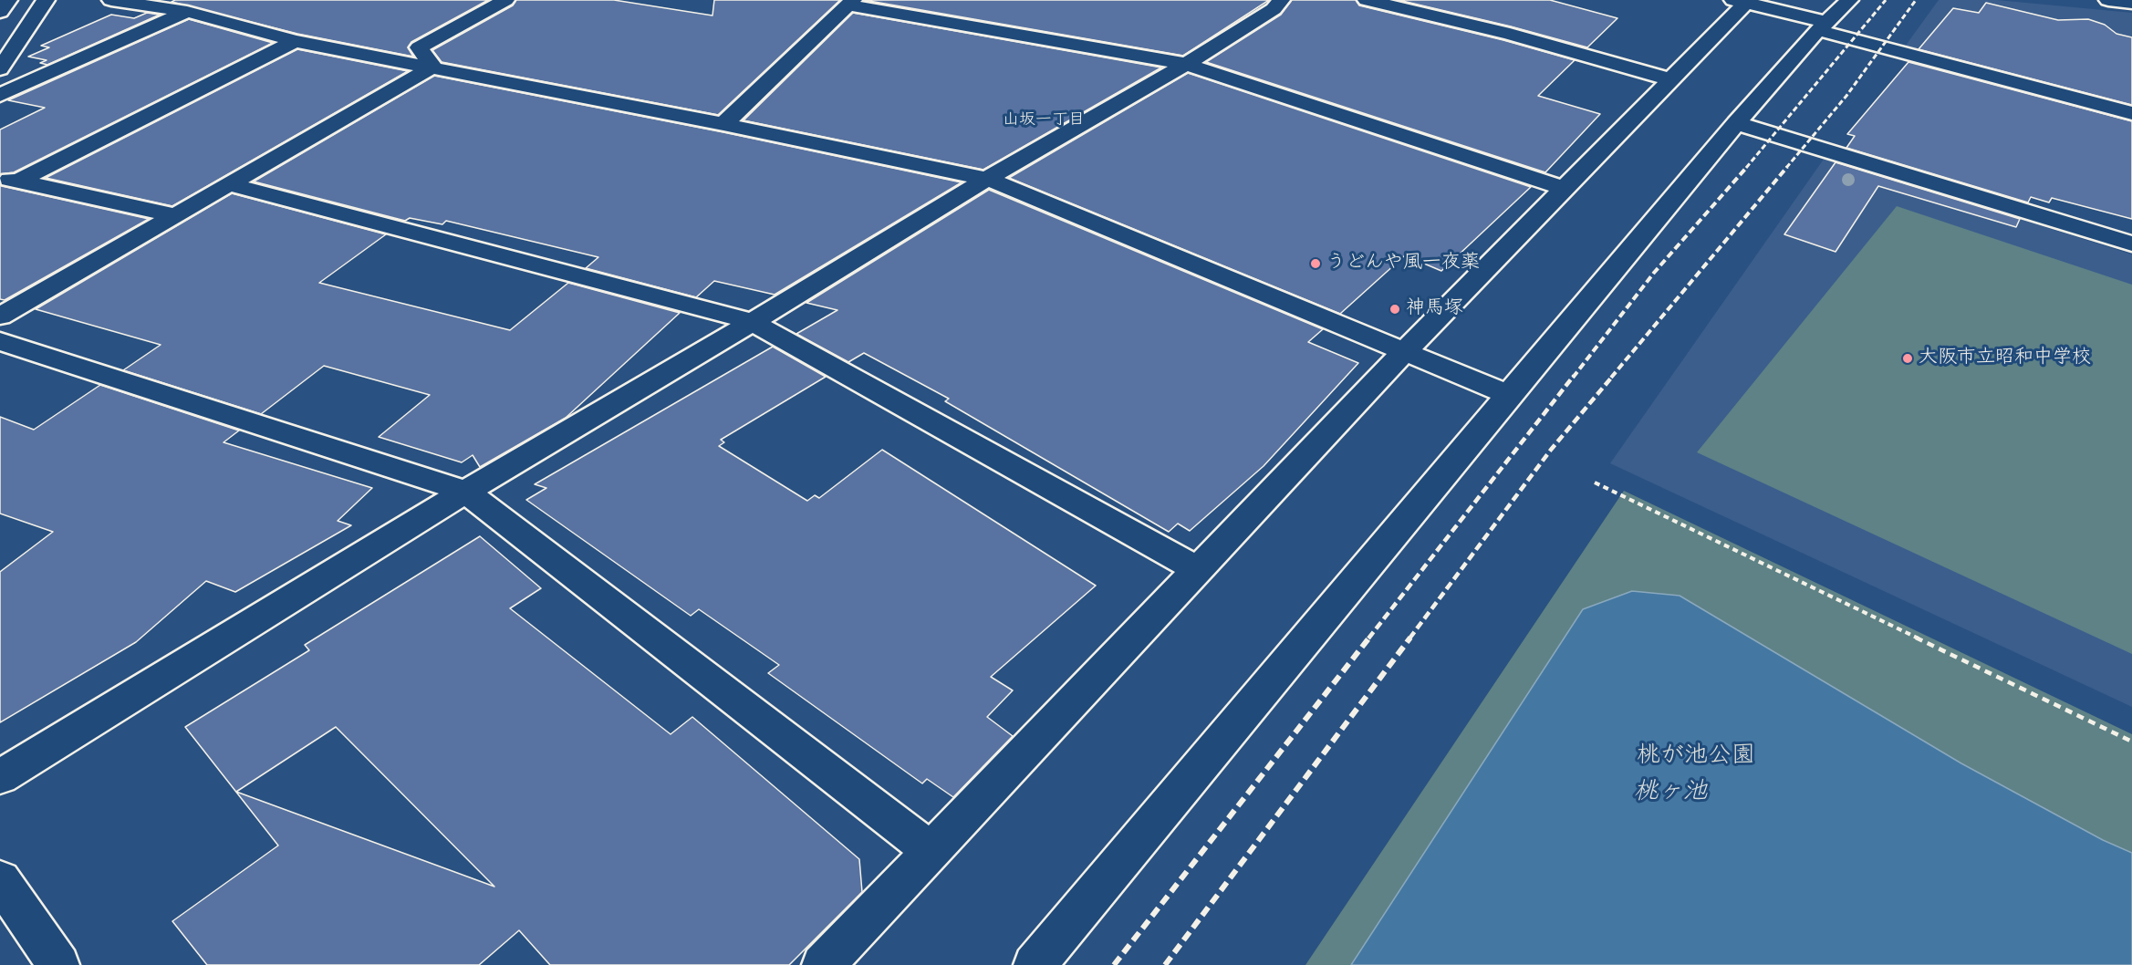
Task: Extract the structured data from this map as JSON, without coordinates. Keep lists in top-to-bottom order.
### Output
{
  "districts": ["山坂一丁目"],
  "water": ["桃ヶ池"],
  "parks": ["桃が池公園"],
  "places": ["うどんや風一夜薬", "神馬塚", "大阪市立昭和中学校"]
}
